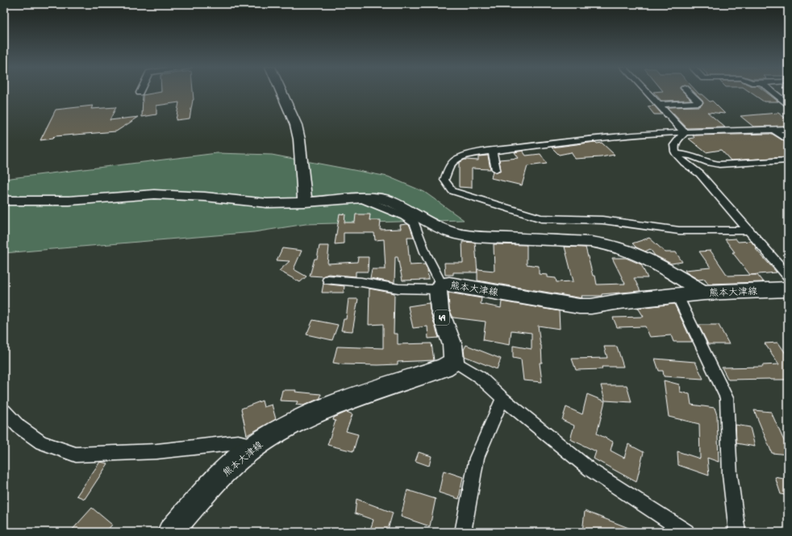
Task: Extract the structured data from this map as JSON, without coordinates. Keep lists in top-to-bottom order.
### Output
{
  "streets": {
    "main road": ["熊本大津線", "49"]
  }
}
